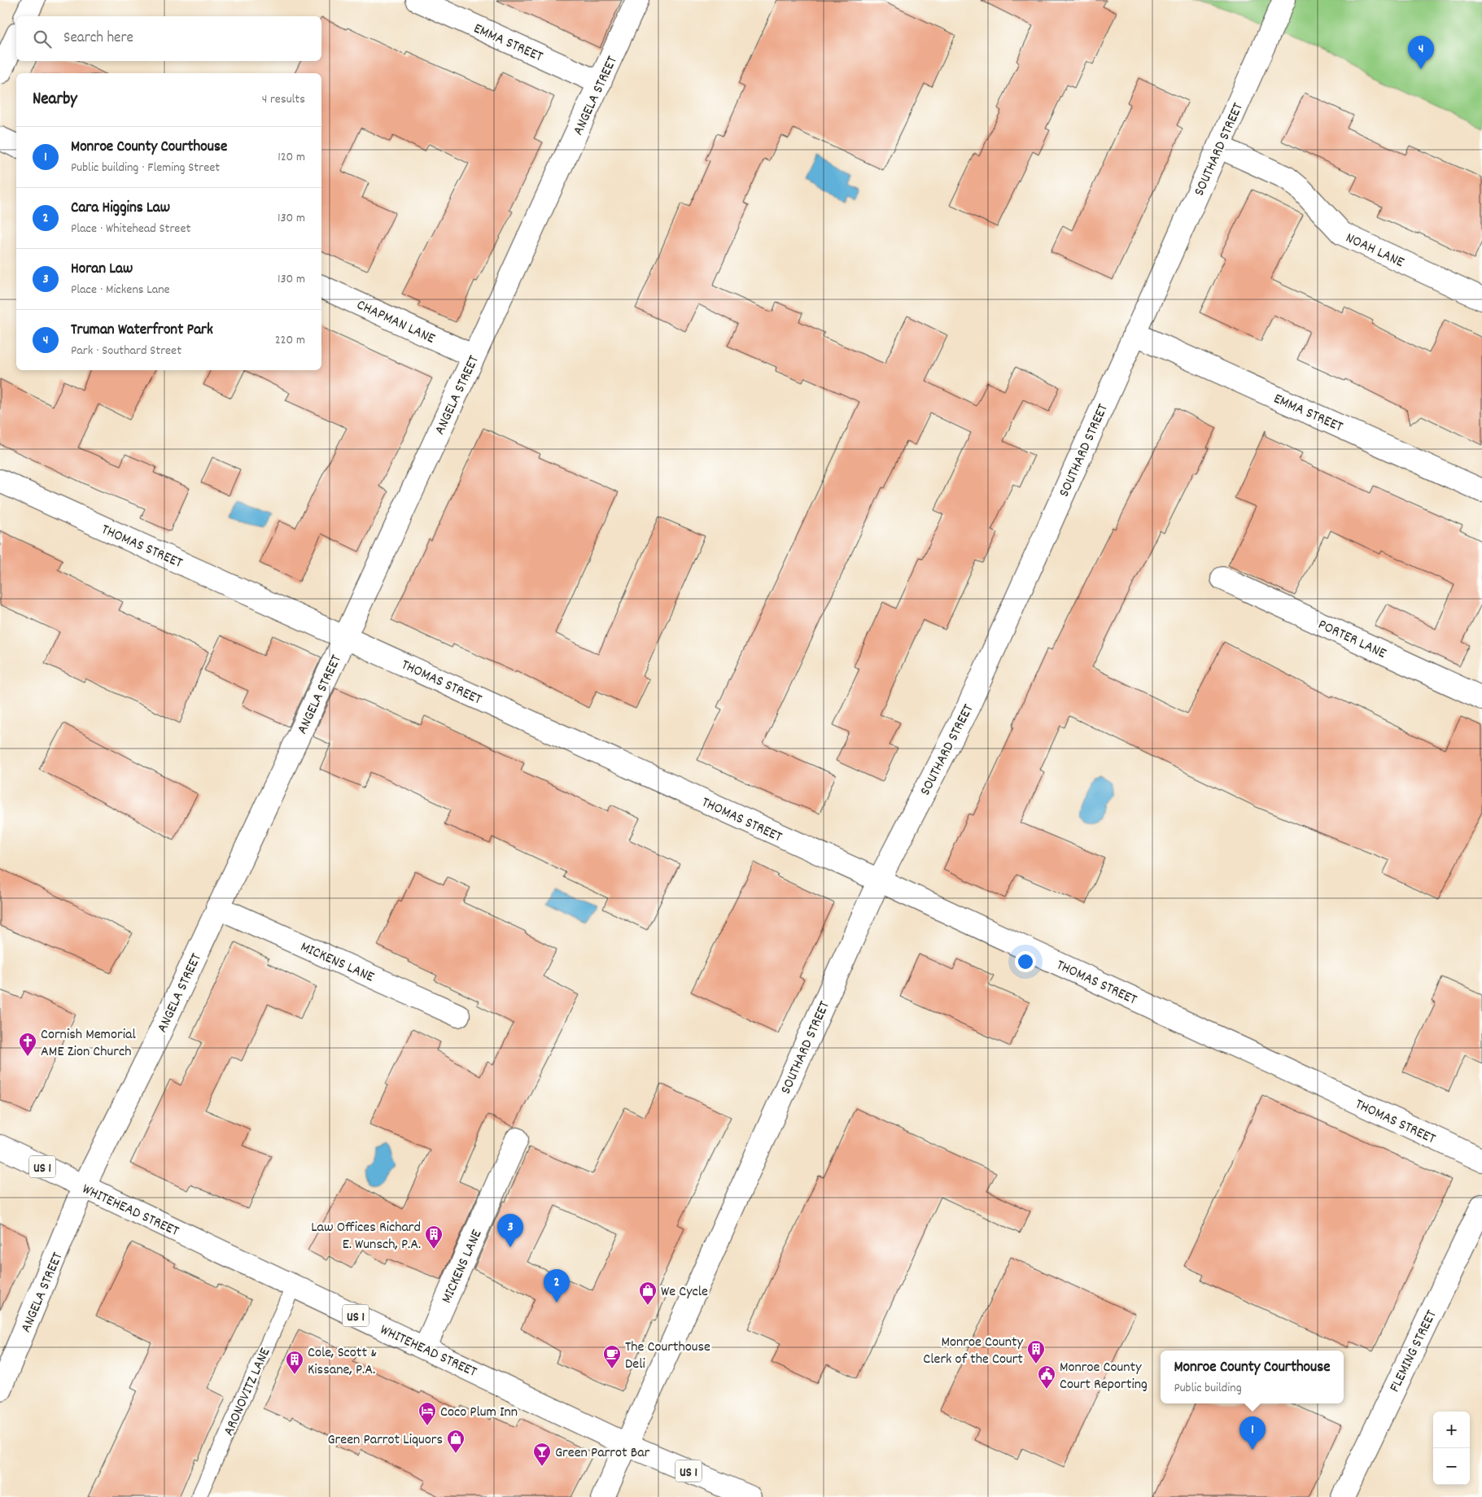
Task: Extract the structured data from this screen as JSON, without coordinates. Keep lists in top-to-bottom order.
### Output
{
  "streets": {
    "street": [
      "EMMA STREET",
      "ANGELA STREET",
      "SOUTHARD STREET",
      "NOAH LANE",
      "CHAPMAN LANE",
      "THOMAS STREET",
      "PORTER LANE",
      "MICKENS LANE",
      "US 1",
      "WHITEHEAD STREET",
      "FLEMING STREET"
    ],
    "lane": ["ARONOVITZ LANE"]
  },
  "crossings": [
    ["EMMA STREET", "ANGELA STREET"],
    ["EMMA STREET", "SOUTHARD STREET"],
    ["ANGELA STREET", "CHAPMAN LANE"],
    ["ANGELA STREET", "THOMAS STREET"],
    ["ANGELA STREET", "MICKENS LANE"],
    ["ANGELA STREET", "WHITEHEAD STREET"],
    ["SOUTHARD STREET", "NOAH LANE"],
    ["SOUTHARD STREET", "THOMAS STREET"],
    ["SOUTHARD STREET", "WHITEHEAD STREET"],
    ["MICKENS LANE", "WHITEHEAD STREET"],
    ["WHITEHEAD STREET", "ARONOVITZ LANE"]
  ],
  "places": {
    "church": ["Cornish Memorial AME Zion Church"],
    "building": ["Law Offices Richard E. Wunsch, P.A.", "Monroe County Clerk of the Court", "Cole, Scott & Kissane, P.A."],
    "shop": ["We Cycle", "Green Parrot Liquors"],
    "cafe": ["The Courthouse Deli"],
    "public building": ["Monroe County Court Reporting"],
    "hotel": ["Coco Plum Inn"],
    "bar": ["Green Parrot Bar"]
  },
  "page": {
    "search": "Search here",
    "pins": [
      "4",
      "3",
      "2",
      "1"
    ],
    "heading": ["Nearby", "4 results"],
    "list": [
      {
        "mark": "1",
        "name": "Monroe County Courthouse",
        "note": "Public building · Fleming Street",
        "value": "120 m"
      },
      {
        "mark": "2",
        "name": "Cara Higgins Law",
        "note": "Place · Whitehead Street",
        "value": "130 m"
      },
      {
        "mark": "3",
        "name": "Horan Law",
        "note": "Place · Mickens Lane",
        "value": "130 m"
      },
      {
        "mark": "4",
        "name": "Truman Waterfront Park",
        "note": "Park · Southard Street",
        "value": "220 m"
      }
    ],
    "popup": ["Monroe County Courthouse", "Public building"],
    "map_buttons": ["+", "−"]
  }
}
